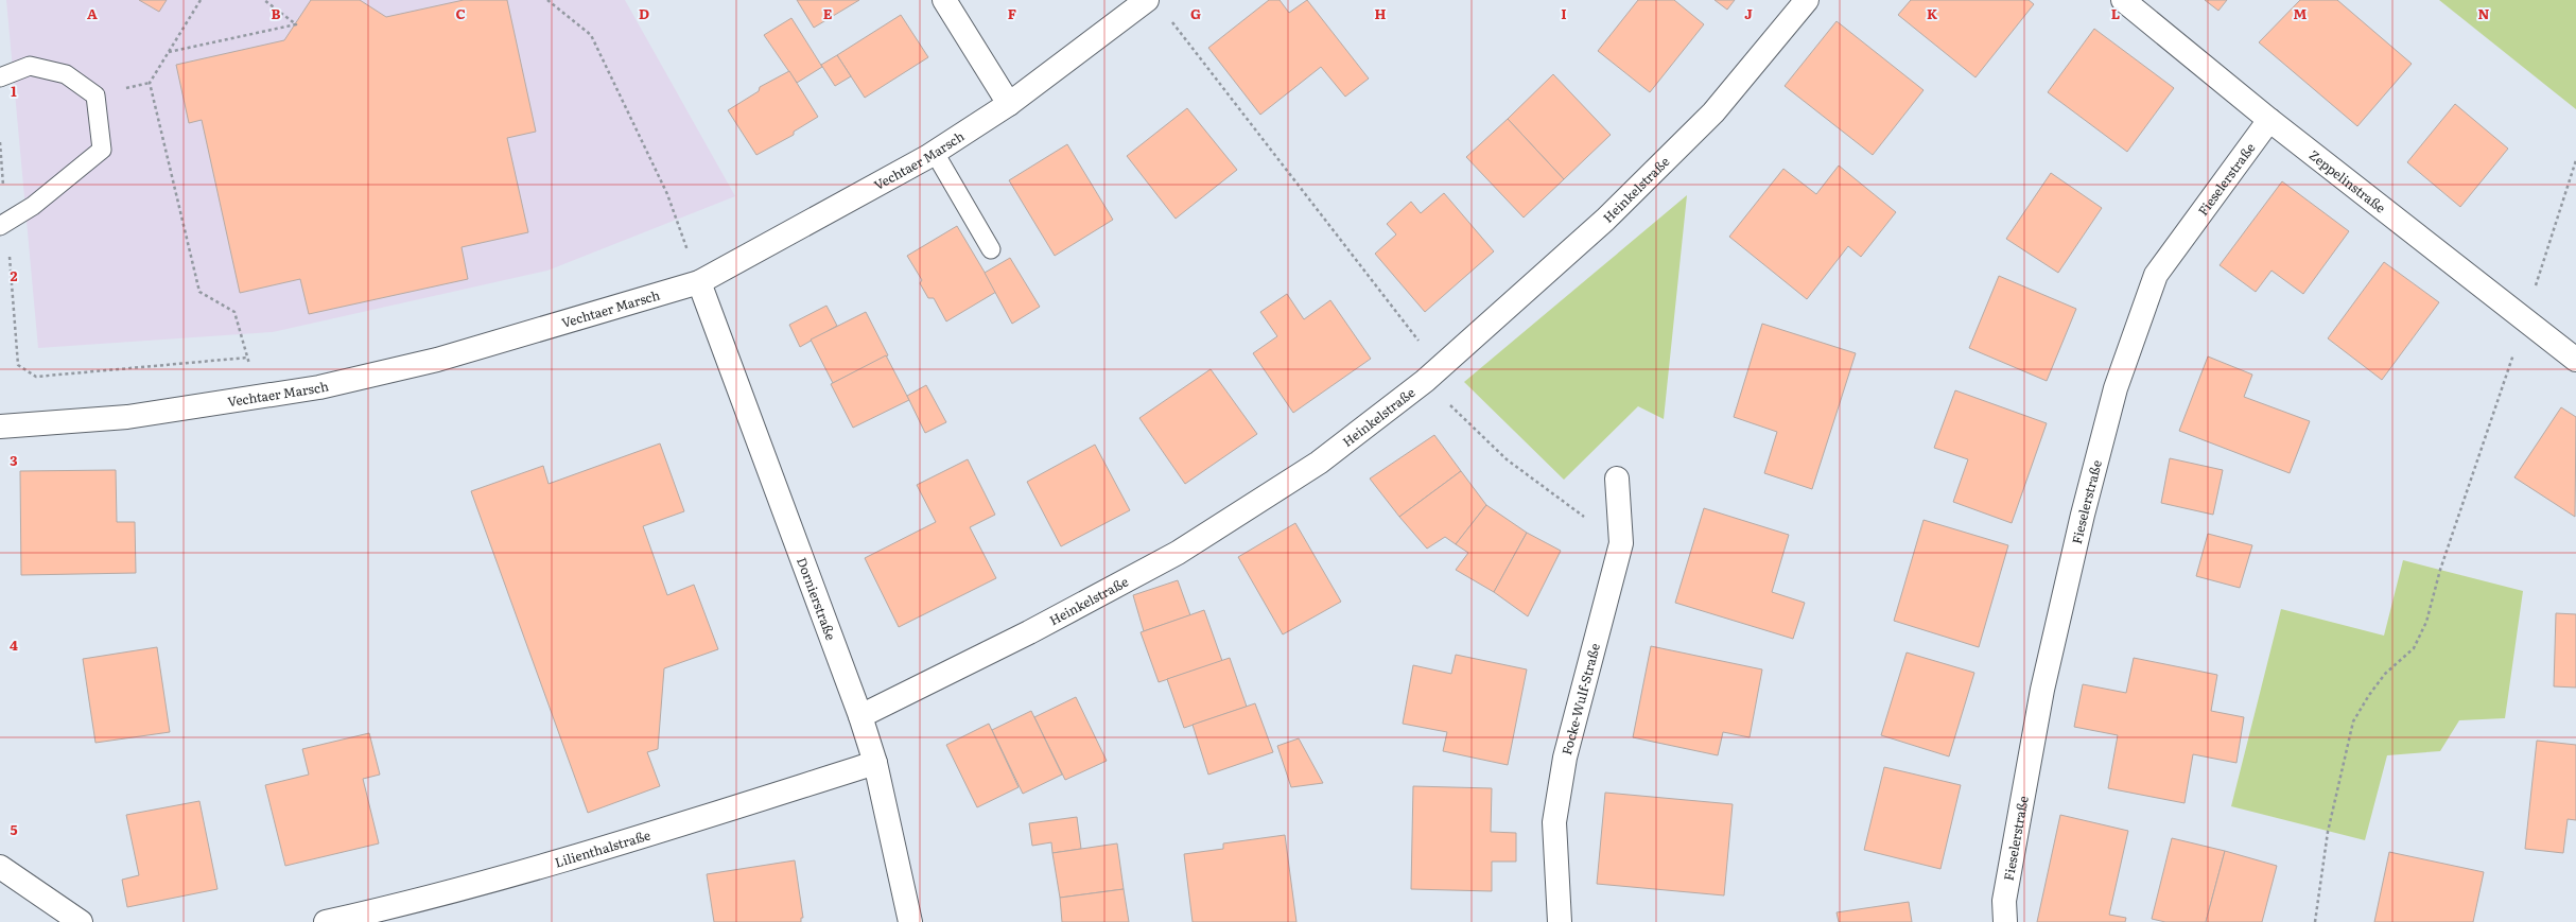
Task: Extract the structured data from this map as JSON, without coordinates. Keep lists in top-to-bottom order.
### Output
{
  "streets": {
    "street": [
      "Vechtaer Marsch",
      "Fieselerstraße",
      "Zeppelinstraße",
      "Heinkelstraße",
      "Dornierstraße",
      "Focke-Wulf-Straße",
      "Lilienthalstraße"
    ]
  },
  "crossings": [
    ["Vechtaer Marsch", "Dornierstraße"],
    ["Fieselerstraße", "Zeppelinstraße"],
    ["Heinkelstraße", "Dornierstraße"],
    ["Dornierstraße", "Lilienthalstraße"]
  ],
  "grid": {
    "columns": [
      "A",
      "B",
      "C",
      "D",
      "E",
      "F",
      "G",
      "H",
      "I",
      "J",
      "K",
      "L",
      "M",
      "N"
    ],
    "rows": [
      "1",
      "2",
      "3",
      "4",
      "5"
    ]
  }
}
